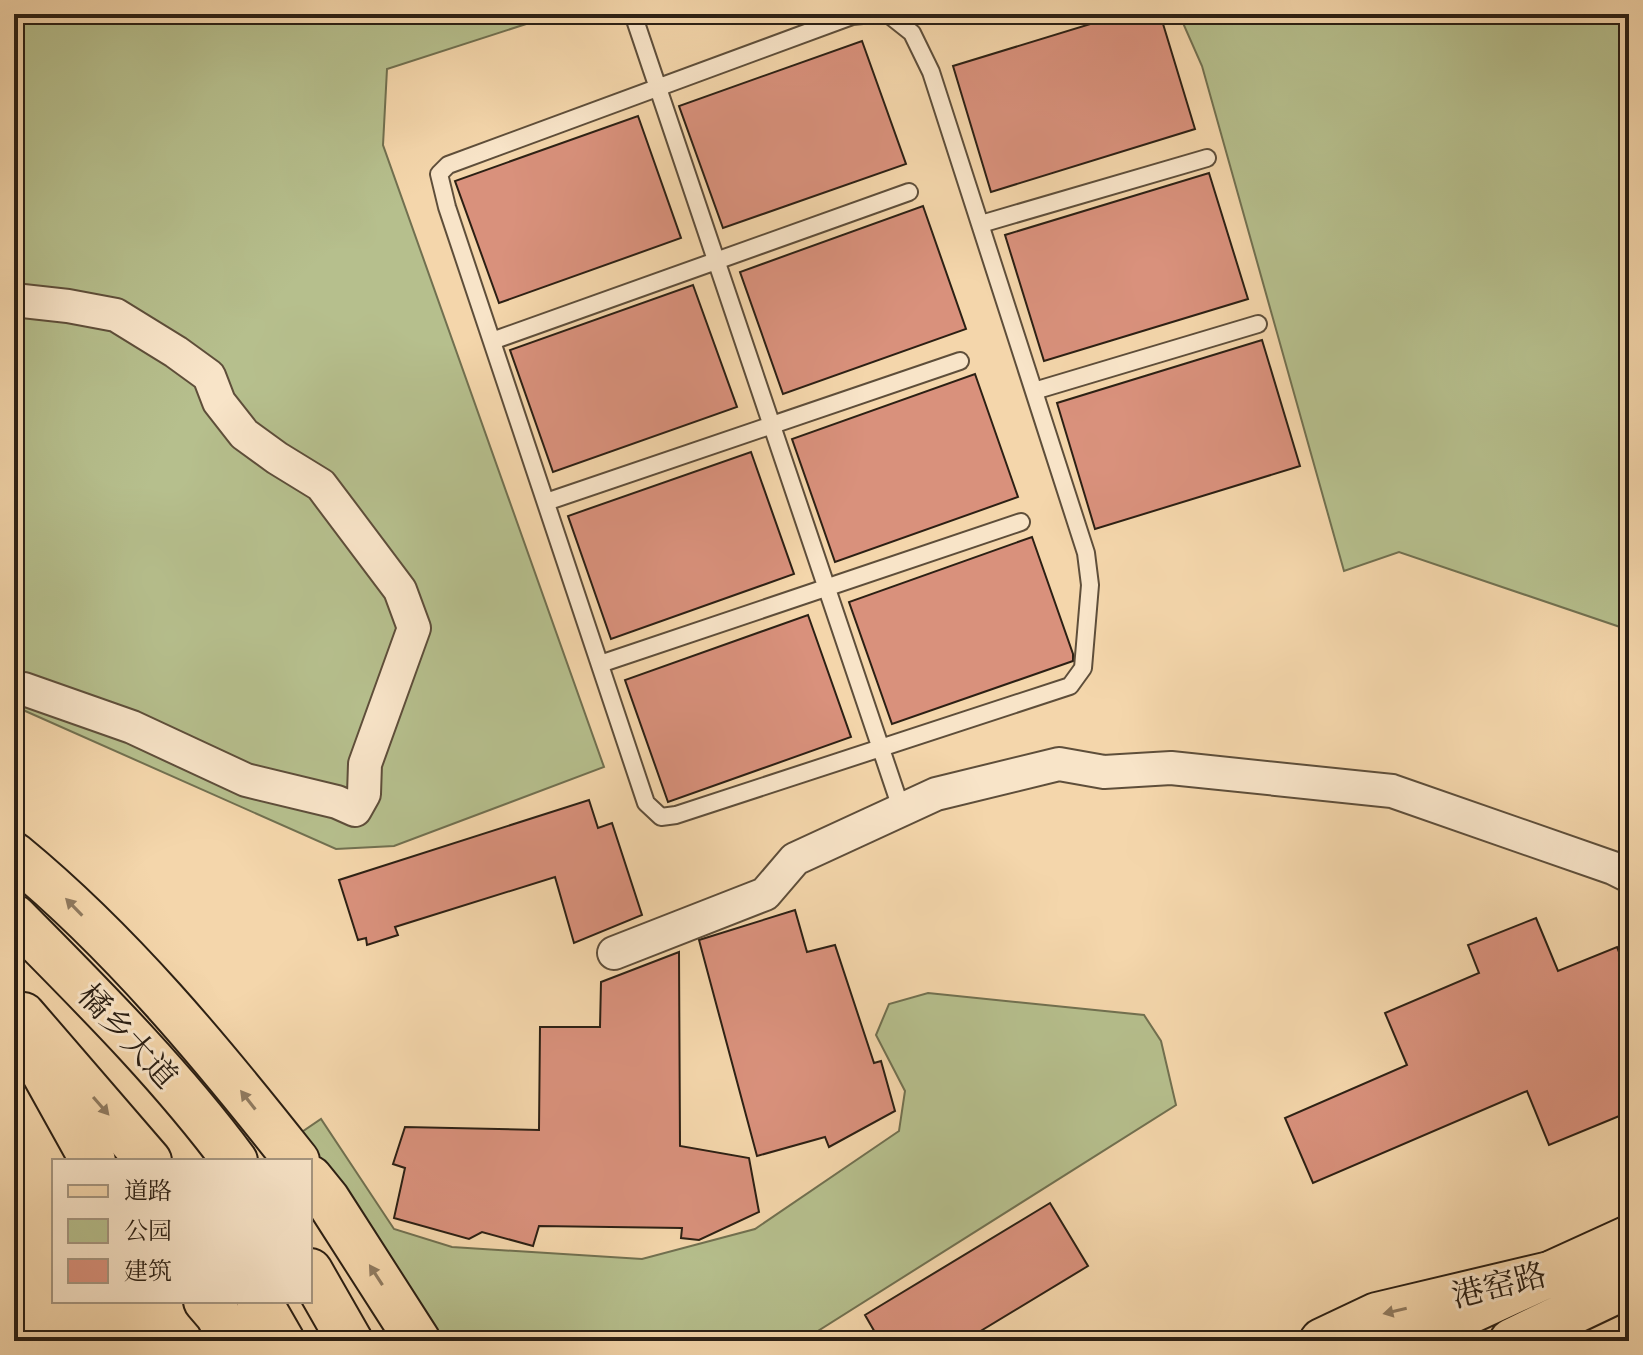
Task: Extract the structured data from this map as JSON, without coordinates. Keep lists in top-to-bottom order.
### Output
{
  "streets": {
    "main road": ["橘乡大道", "港窑路"]
  },
  "legend": ["道路", "公园", "建筑"]
}
